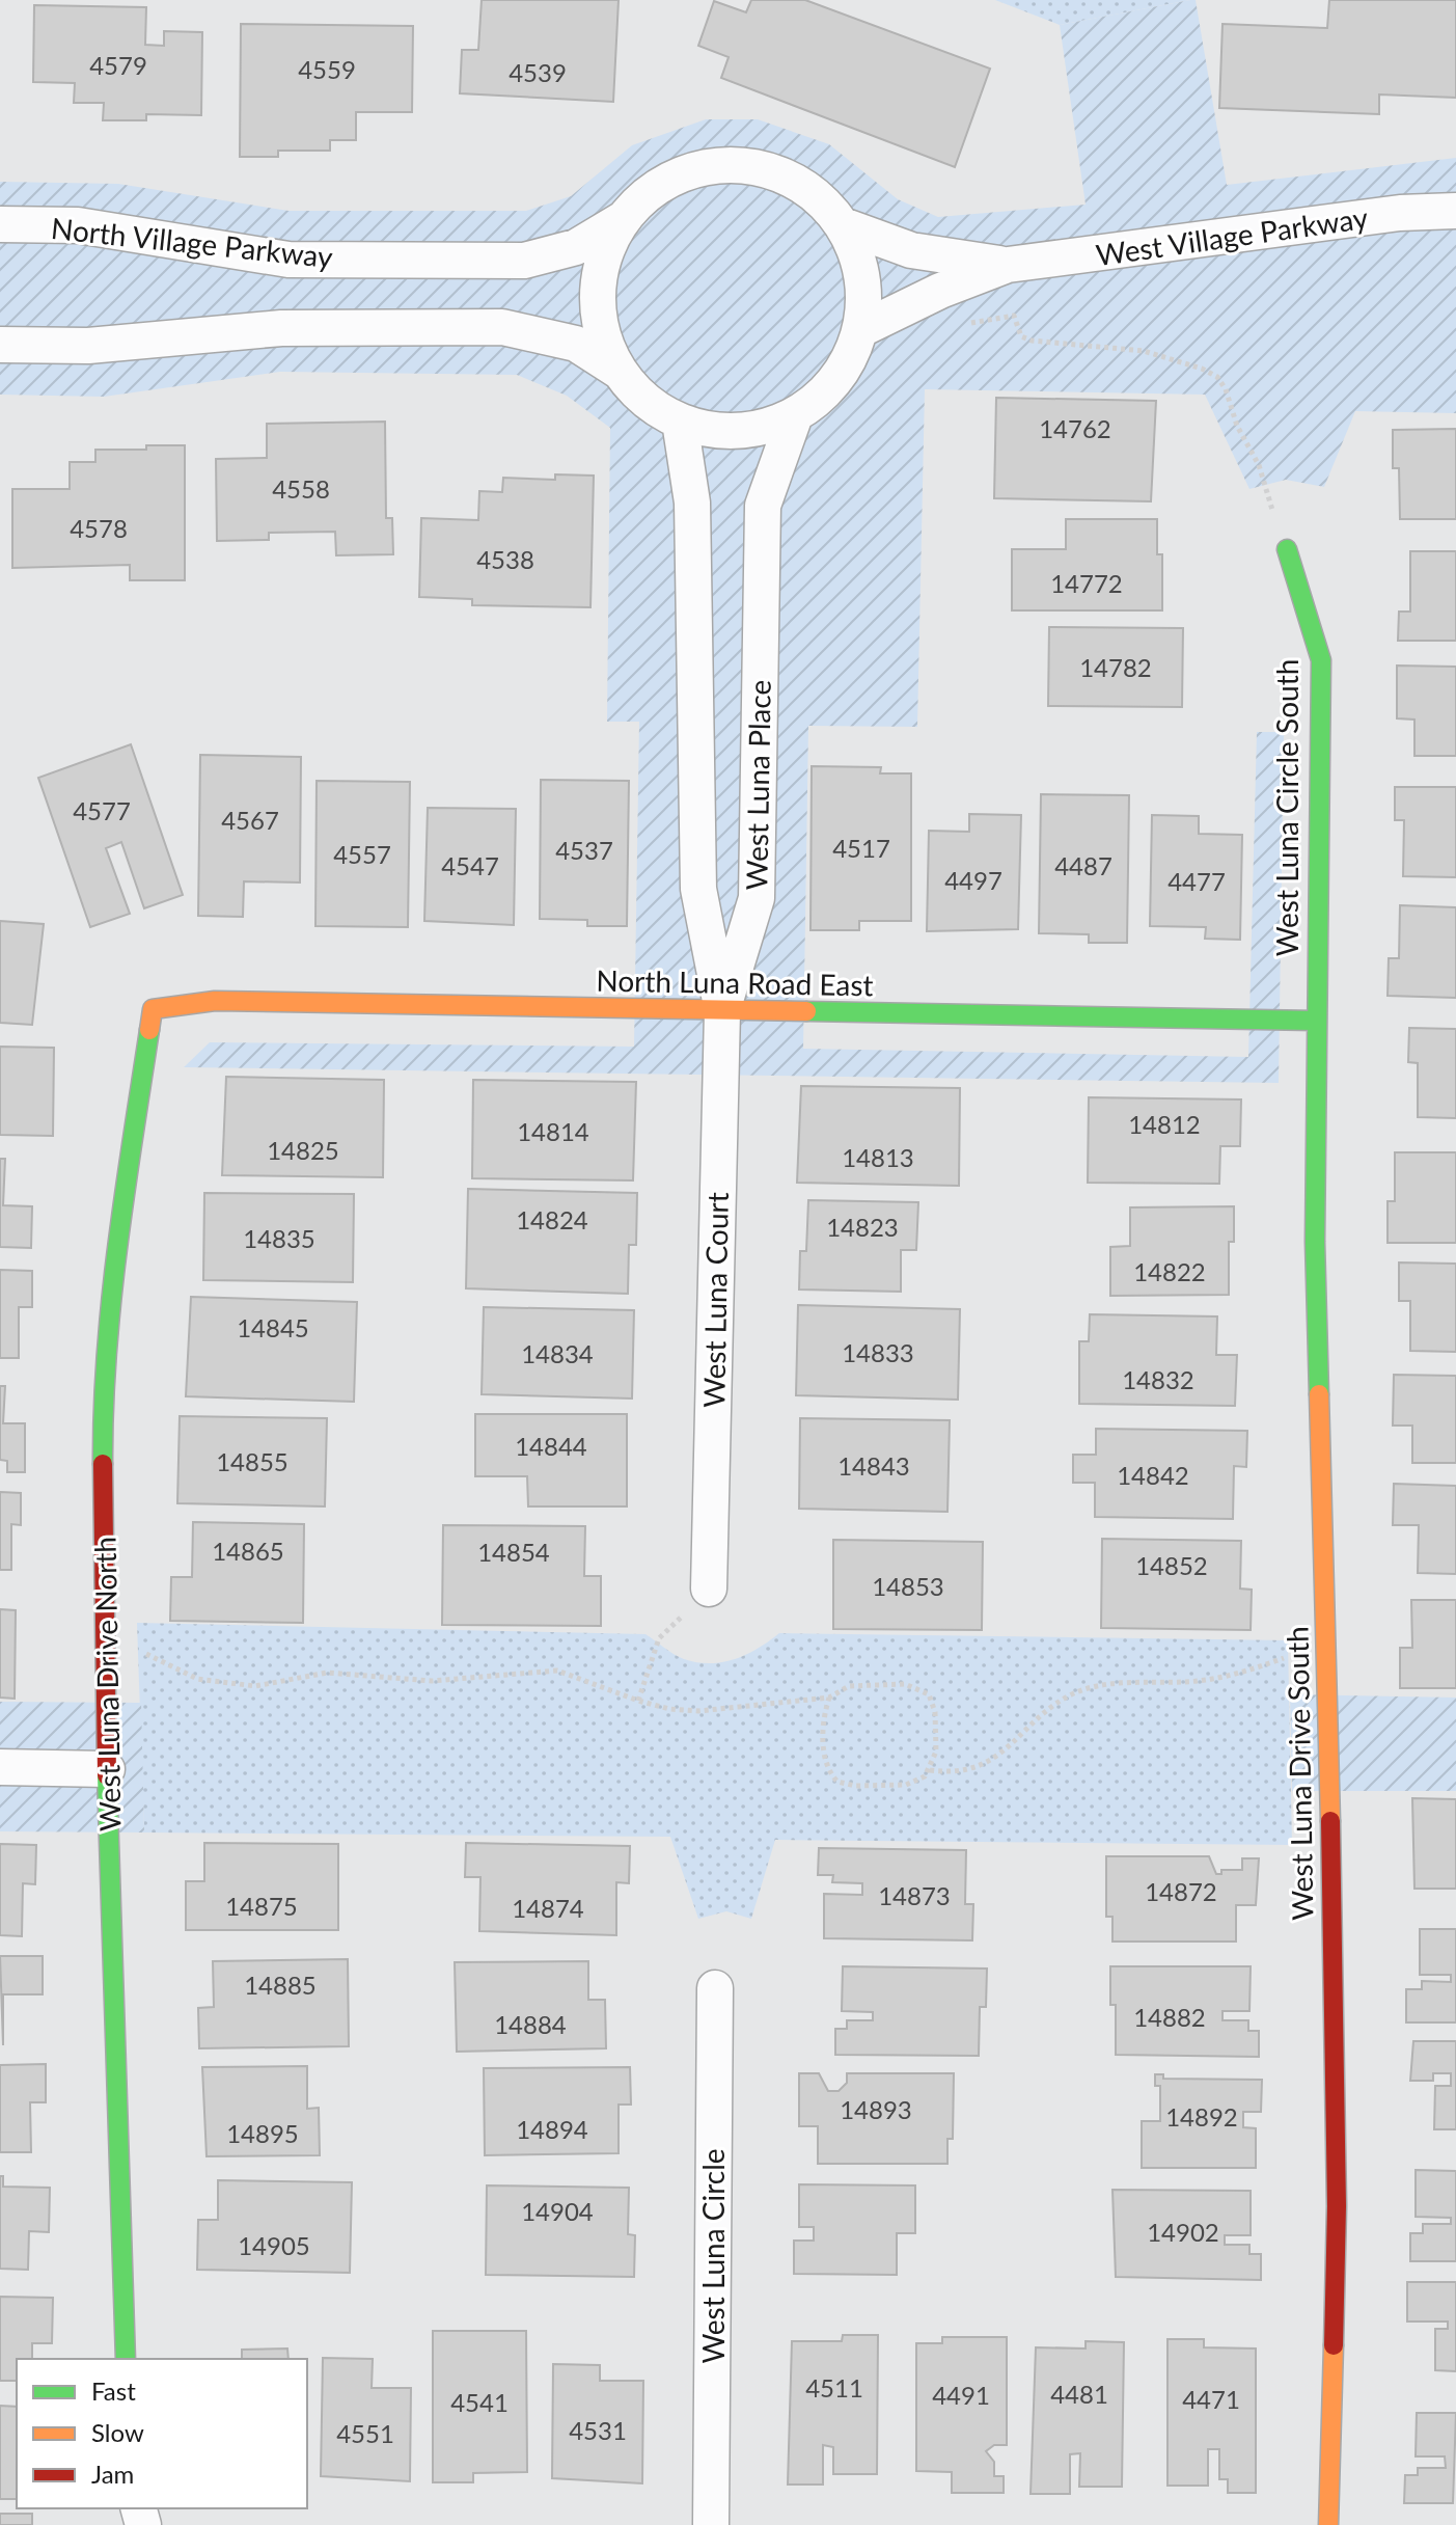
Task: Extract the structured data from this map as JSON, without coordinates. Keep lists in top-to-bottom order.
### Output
{
  "streets": {
    "street": [
      "West Village Parkway",
      "North Village Parkway",
      "West Luna Place",
      "West Luna Circle South",
      "North Luna Road East",
      "West Luna Court",
      "West Luna Drive North",
      "West Luna Drive South",
      "West Luna Circle"
    ]
  },
  "crossings": [
    ["West Village Parkway", "North Village Parkway"],
    ["West Village Parkway", "West Luna Place"],
    ["North Village Parkway", "West Luna Place"],
    ["West Luna Place", "North Luna Road East"],
    ["West Luna Place", "West Luna Court"],
    ["West Luna Circle South", "North Luna Road East"],
    ["West Luna Circle South", "West Luna Drive South"],
    ["North Luna Road East", "West Luna Court"],
    ["North Luna Road East", "West Luna Drive North"],
    ["North Luna Road East", "West Luna Drive South"]
  ],
  "house_numbers": [
    "4579",
    "4559",
    "4539",
    "14762",
    "4558",
    "4578",
    "4538",
    "14772",
    "14782",
    "4577",
    "4567",
    "4517",
    "4537",
    "4557",
    "4547",
    "4487",
    "4497",
    "4477",
    "14812",
    "14814",
    "14825",
    "14813",
    "14824",
    "14823",
    "14835",
    "14822",
    "14845",
    "14833",
    "14834",
    "14832",
    "14844",
    "14855",
    "14843",
    "14842",
    "14865",
    "14854",
    "14852",
    "14853",
    "14872",
    "14873",
    "14875",
    "14874",
    "14885",
    "14882",
    "14884",
    "14893",
    "14892",
    "14894",
    "14895",
    "14904",
    "14902",
    "14905",
    "4511",
    "4481",
    "4491",
    "4471",
    "4541",
    "4531",
    "4551"
  ],
  "legend": ["Fast", "Slow", "Jam"]
}
